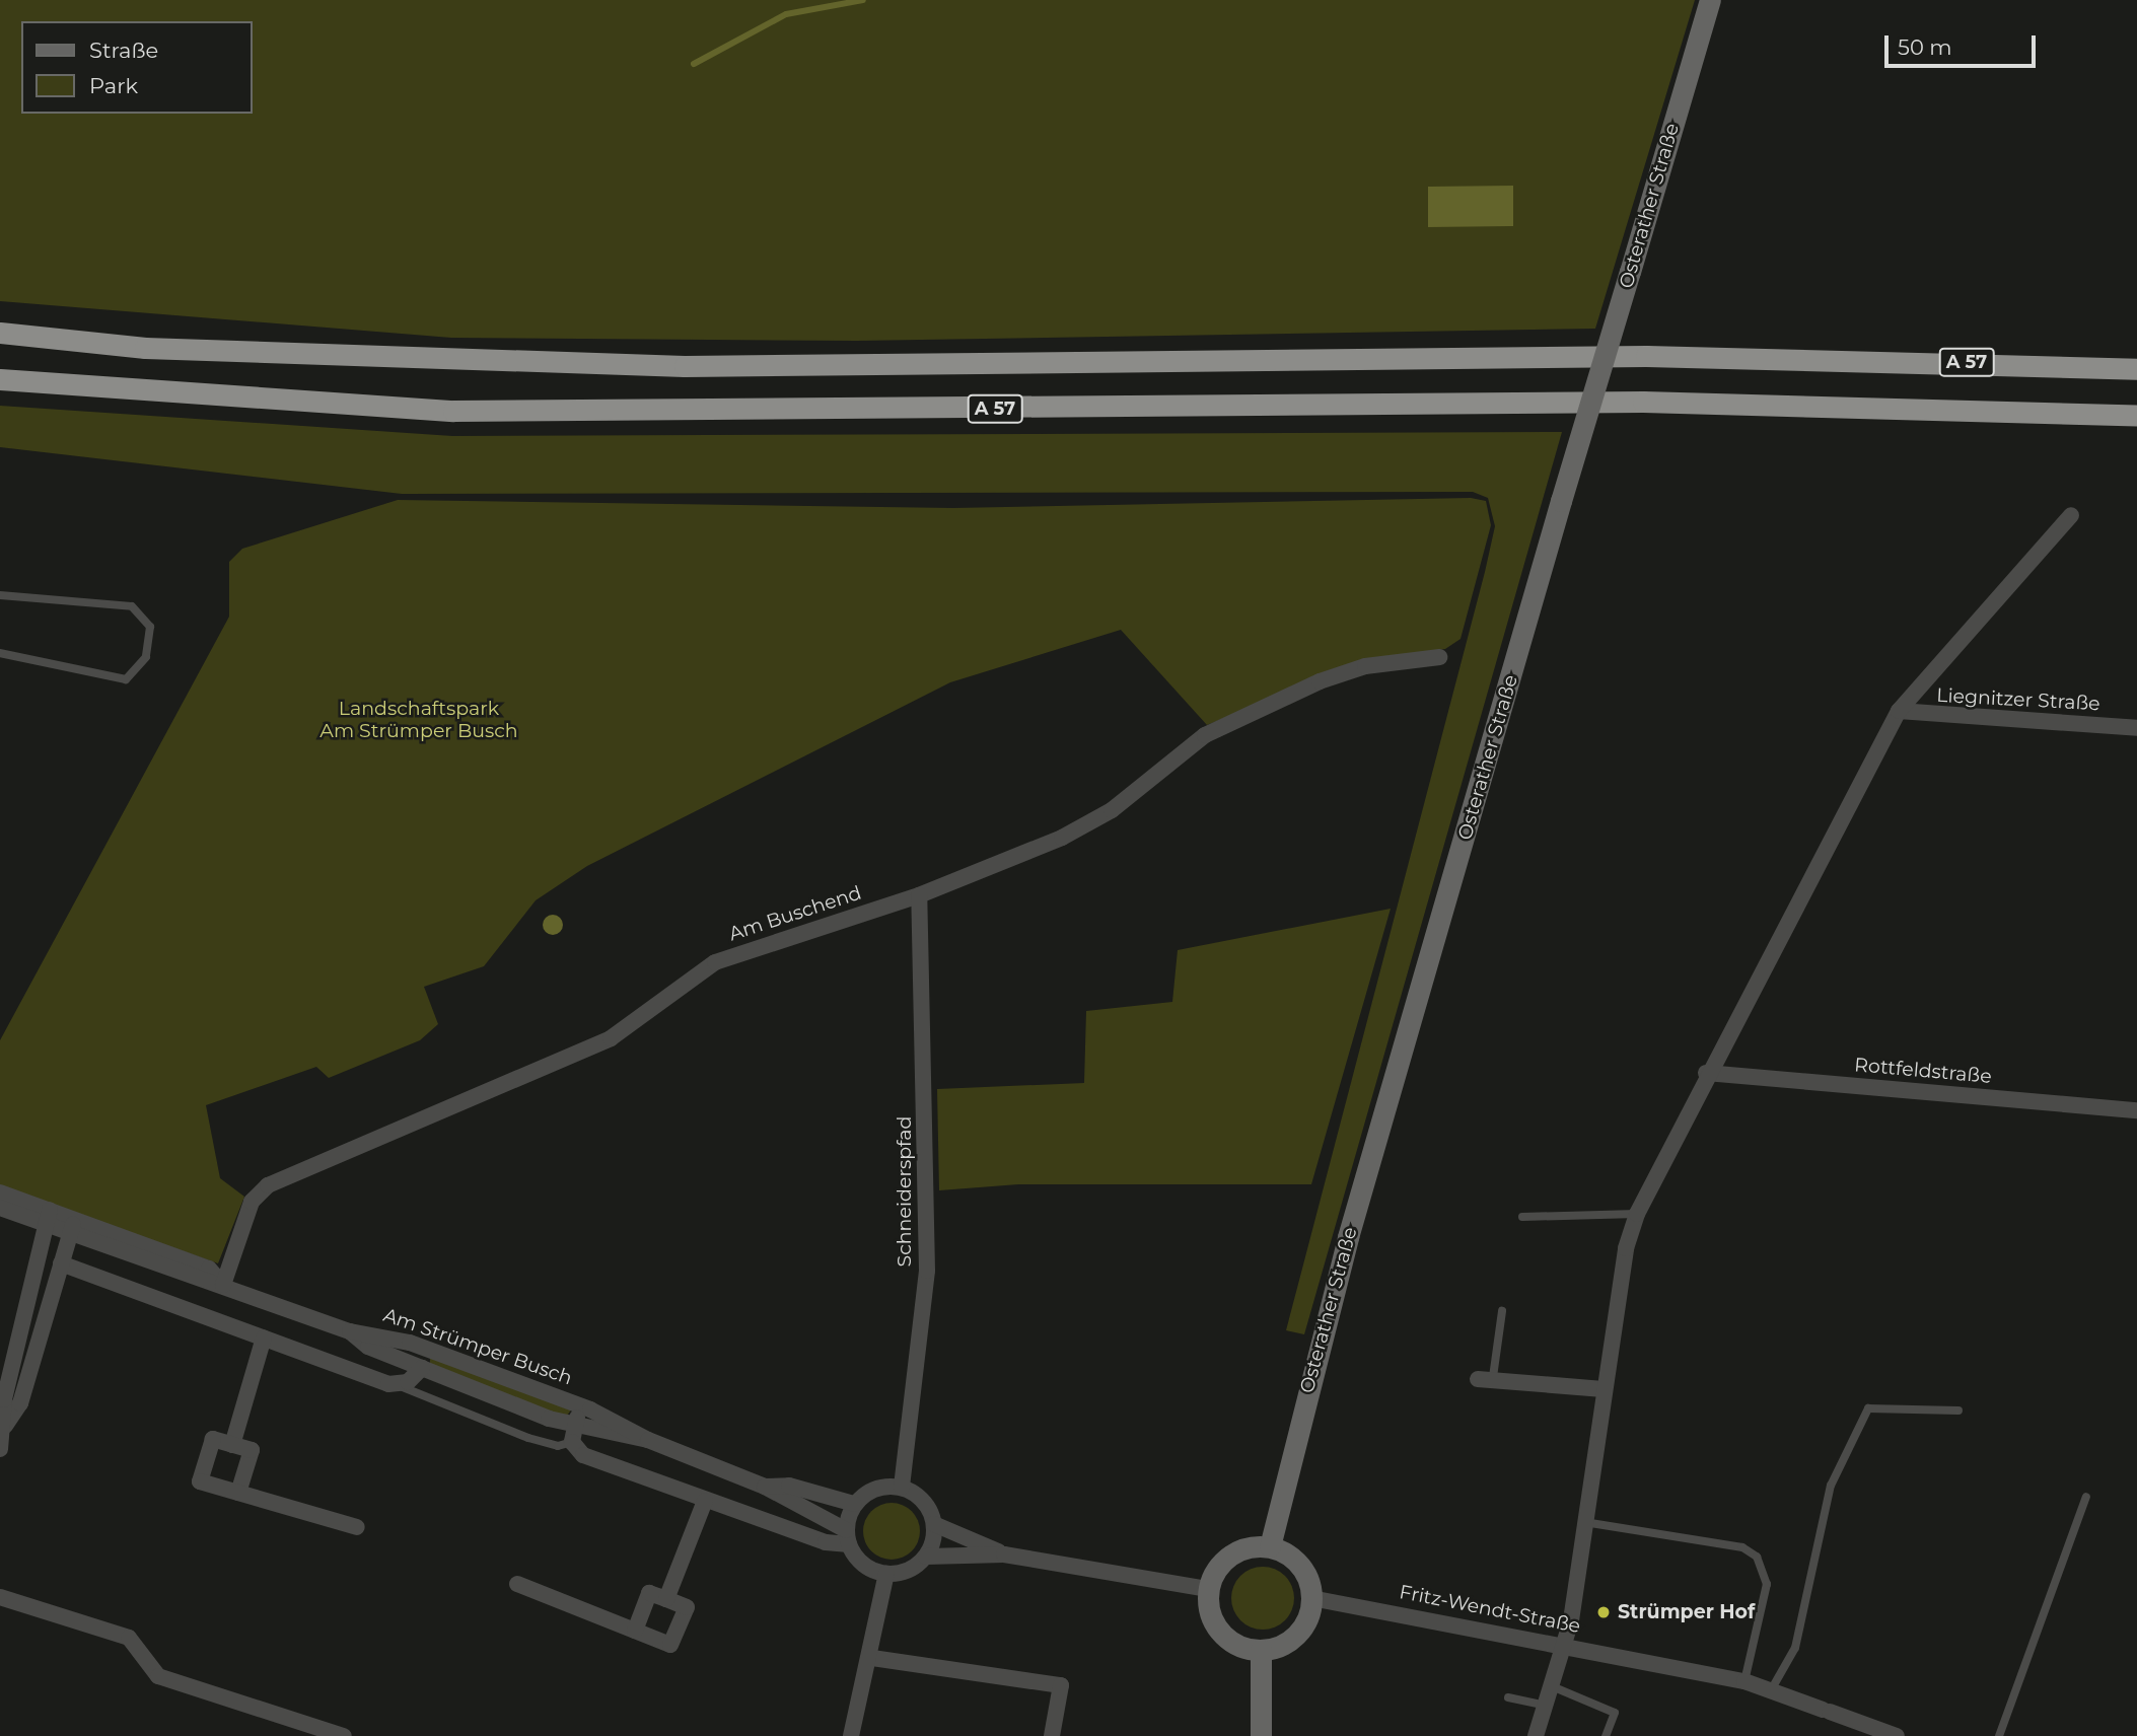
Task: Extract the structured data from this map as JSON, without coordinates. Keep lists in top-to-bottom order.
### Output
{
  "streets": {
    "highway": ["A 57"],
    "main road": ["Osterather Straße"],
    "street": [
      "Liegnitzer Straße",
      "Am Buschend",
      "Rottfeldstraße",
      "Schneiderspfad",
      "Am Strümper Busch",
      "Fritz-Wendt-Straße"
    ]
  },
  "crossings": [
    ["Osterather Straße", "Fritz-Wendt-Straße"],
    ["Am Buschend", "Schneiderspfad"],
    ["Am Buschend", "Am Strümper Busch"],
    ["Schneiderspfad", "Am Strümper Busch"]
  ],
  "parks": ["Landschaftspark Am Strümper Busch"],
  "places": ["Strümper Hof"],
  "legend": ["Straße", "Park"],
  "scale_bar": "50 m"
}
